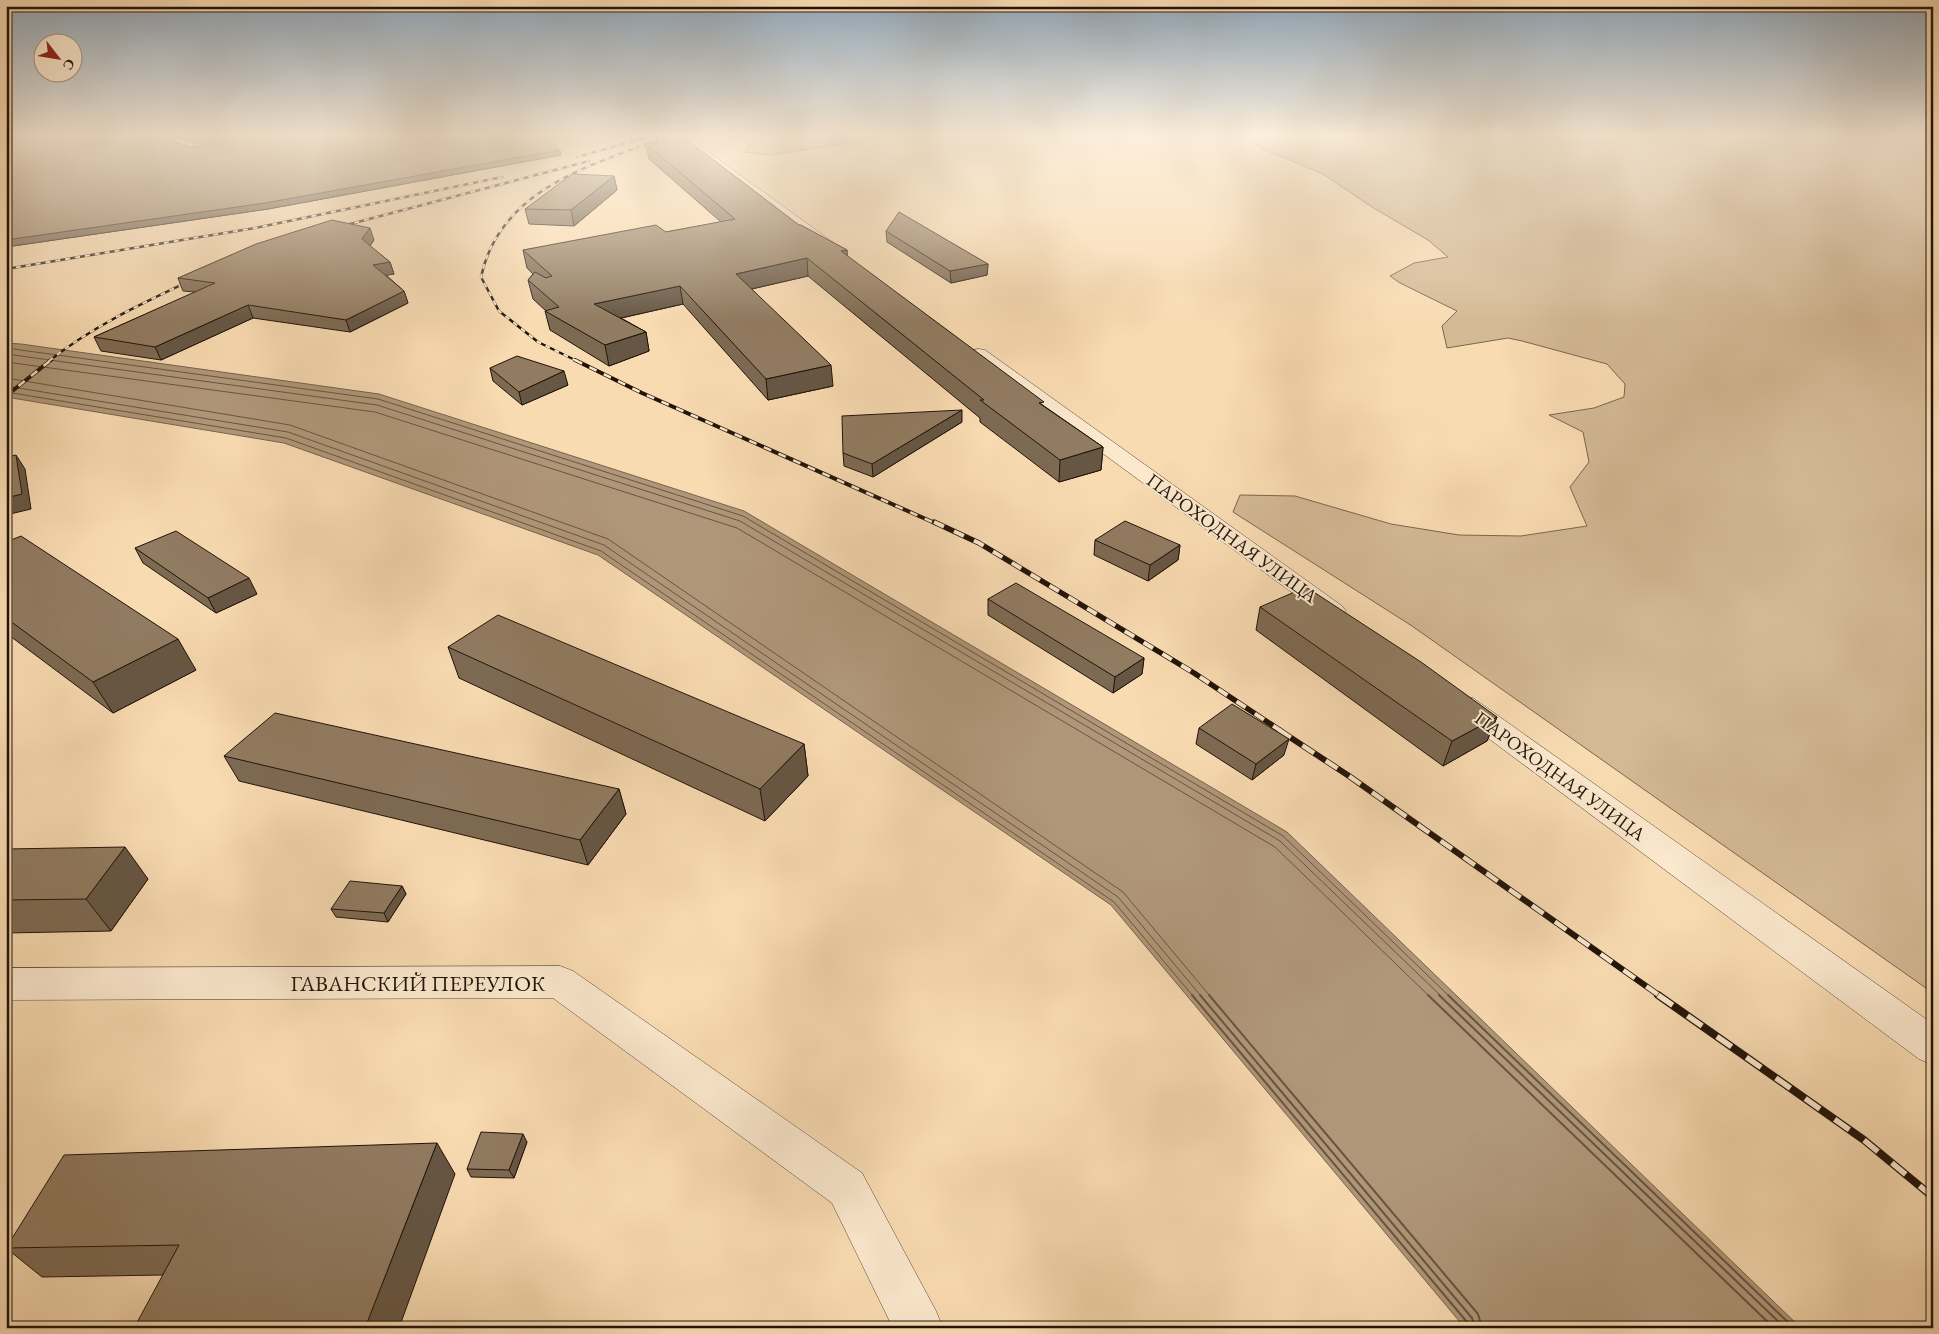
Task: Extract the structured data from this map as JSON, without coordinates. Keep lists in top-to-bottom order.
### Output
{
  "streets": {
    "street": ["ПАРОХОДНАЯ УЛИЦА", "ГАВАНСКИЙ ПЕРЕУЛОК"]
  },
  "north": "bottom right"
}
